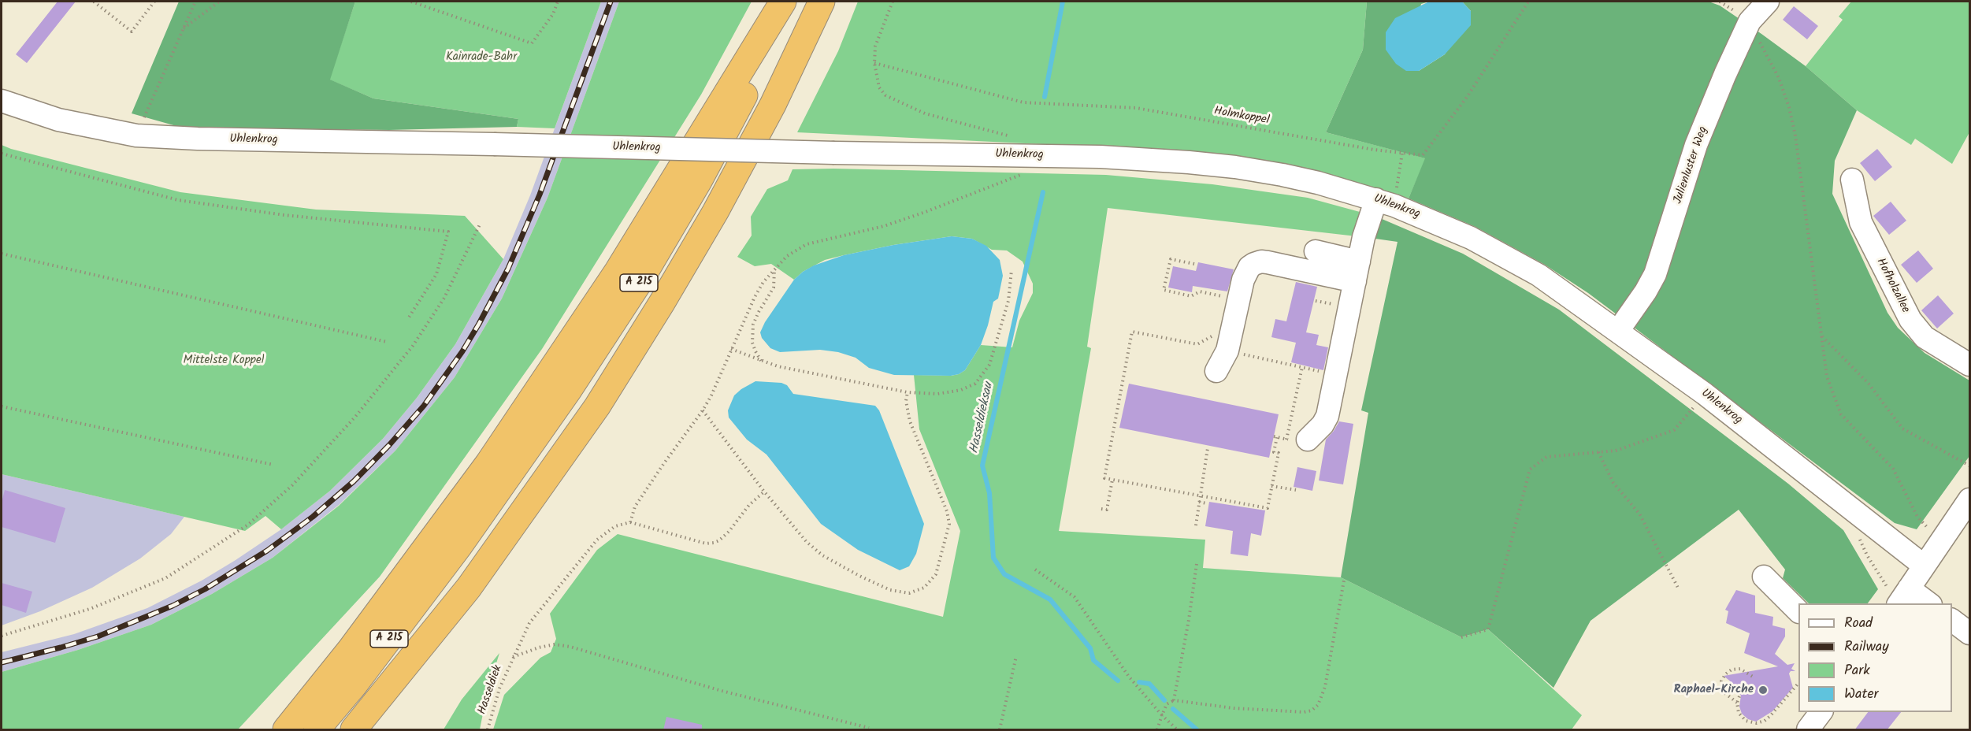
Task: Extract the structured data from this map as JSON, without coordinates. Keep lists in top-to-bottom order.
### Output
{
  "streets": {
    "highway": ["A 215"],
    "street": ["Uhlenkrog", "Julienluster Weg", "Hofholzallee"],
    "path": ["Holmkoppel", "Hasseldiek"]
  },
  "crossings": [
    ["Uhlenkrog", "Julienluster Weg"]
  ],
  "water": ["Hasseldieksau"],
  "parks": ["Kainrade-Bahr", "Mittelste Koppel"],
  "places": ["Raphael-Kirche"],
  "legend": [
    "Road",
    "Railway",
    "Park",
    "Water"
  ]
}
